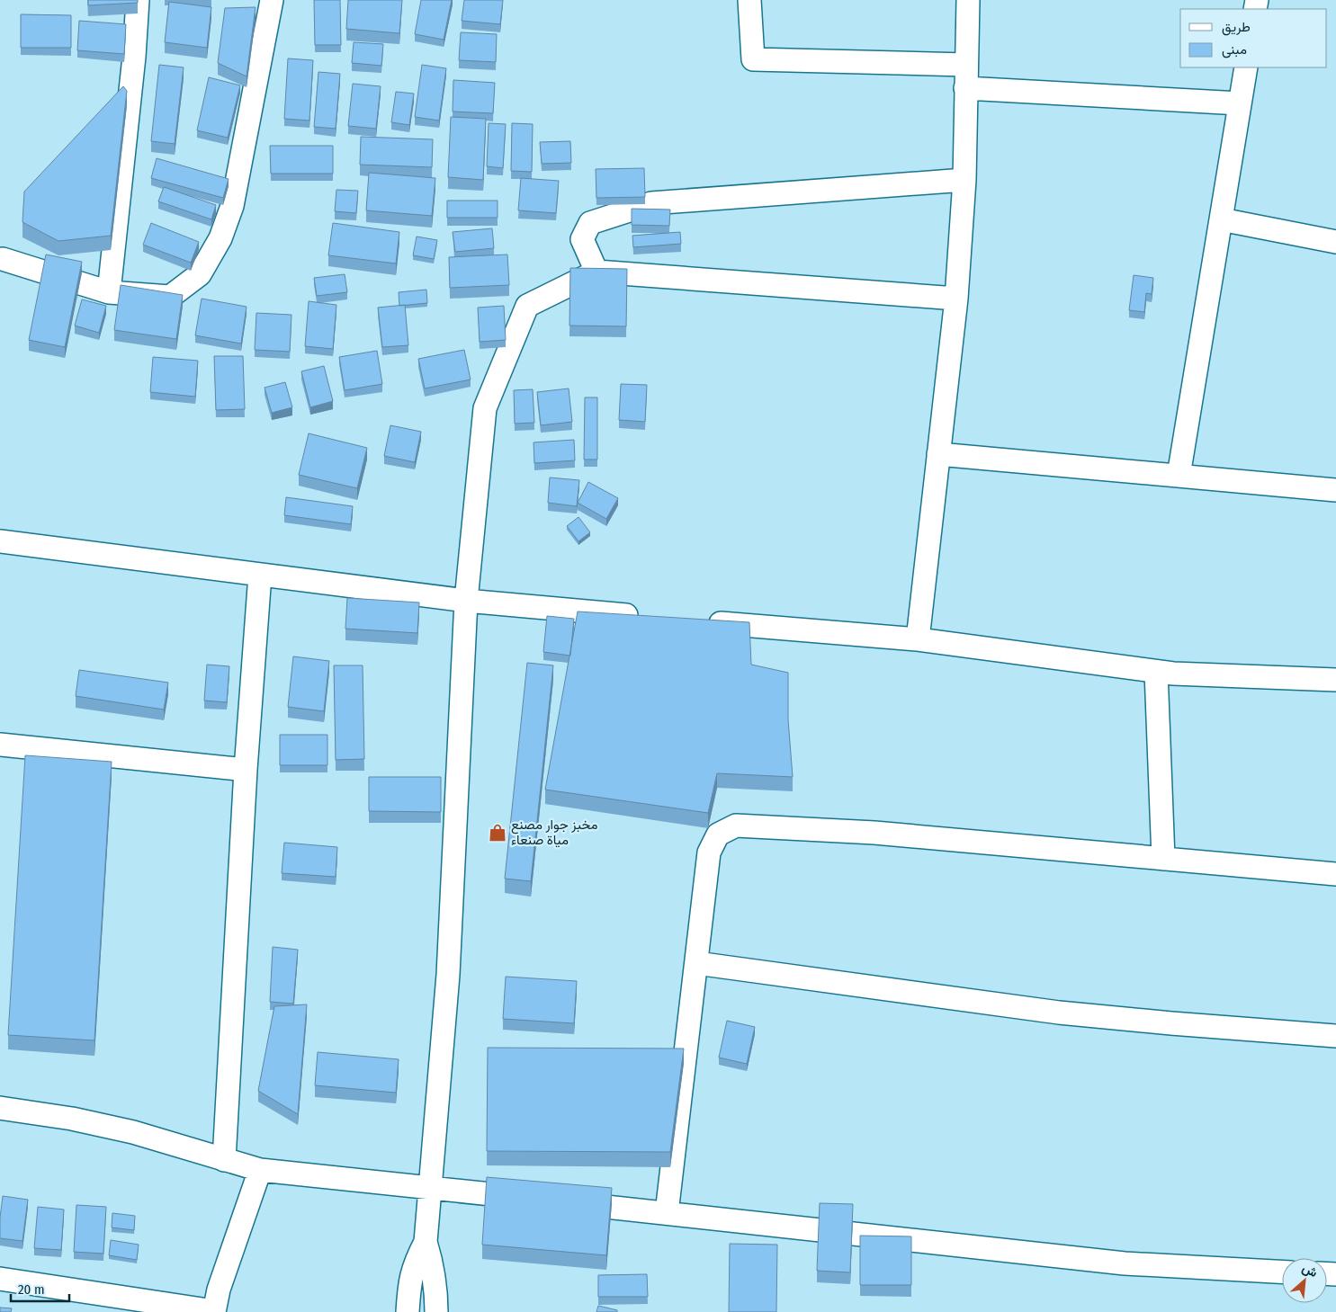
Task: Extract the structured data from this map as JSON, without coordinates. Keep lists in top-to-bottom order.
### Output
{
  "places": {
    "shop": ["مخبز جوار مصنع مياة صنعاء"]
  },
  "legend": ["طريق", "مبنى"],
  "scale_bar": "20 m",
  "north": "top right"
}
